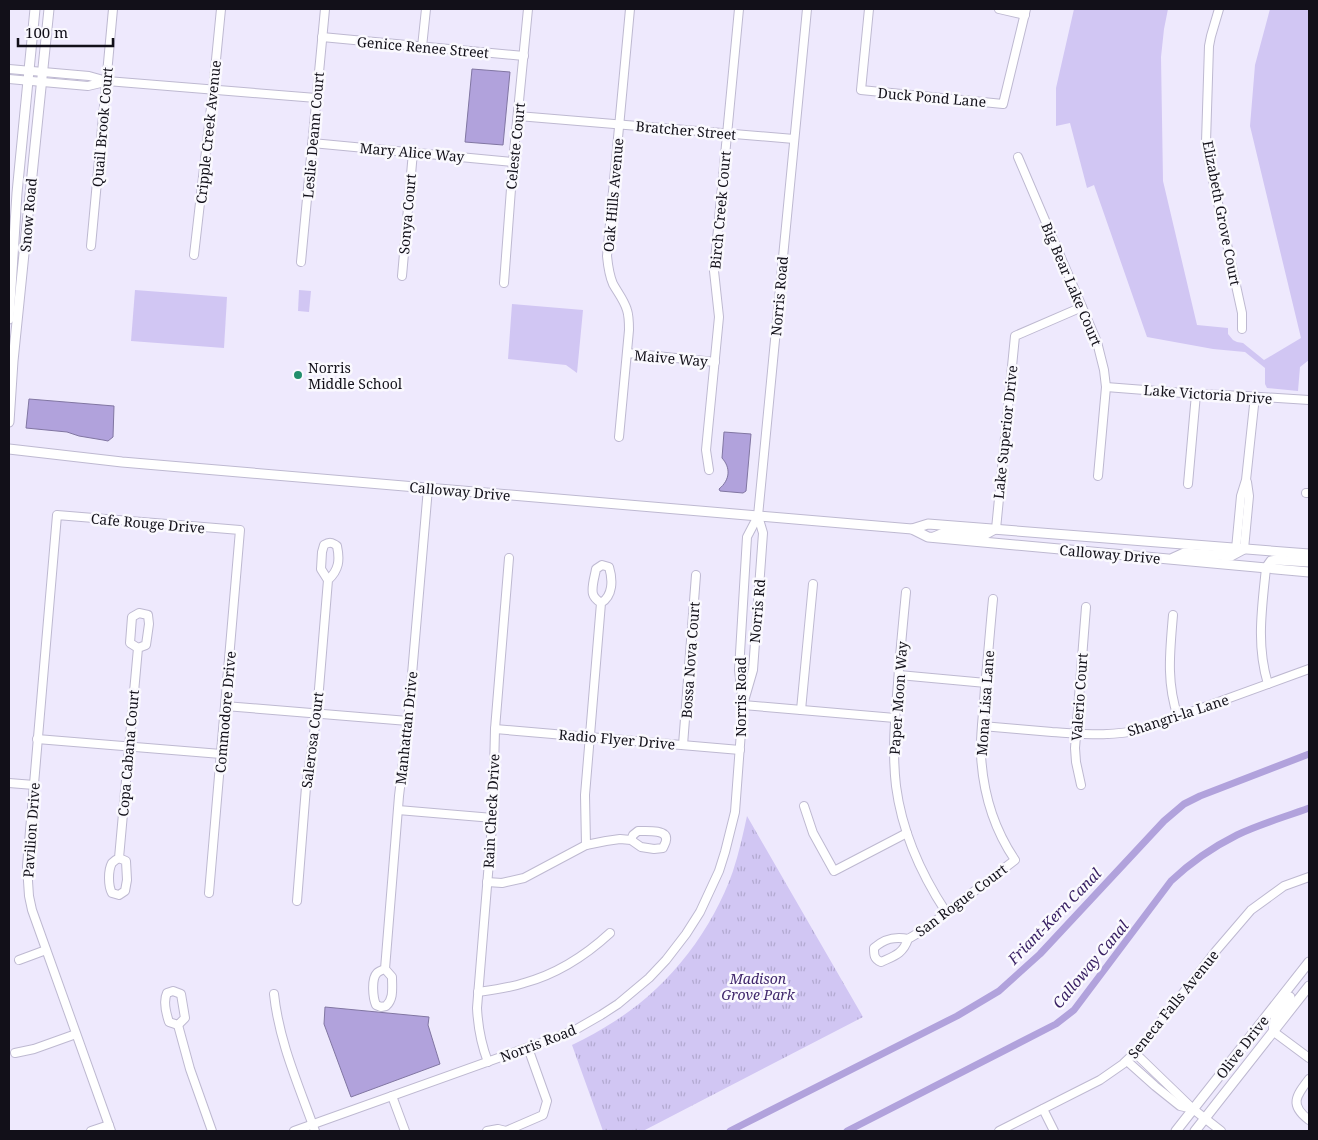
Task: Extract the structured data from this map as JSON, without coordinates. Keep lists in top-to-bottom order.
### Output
{
  "streets": {
    "main road": ["Snow Road", "Calloway Drive", "Olive Drive"],
    "street": [
      "Genice Renee Street",
      "Duck Pond Lane",
      "Quail Brook Court",
      "Bratcher Street",
      "Cripple Creek Avenue",
      "Leslie Deann Court",
      "Celeste Court",
      "Mary Alice Way",
      "Oak Hills Avenue",
      "Birch Creek Court",
      "Elizabeth Grove Court",
      "Sonya Court",
      "Big Bear Lake Court",
      "Norris Road",
      "Maive Way",
      "Lake Victoria Drive",
      "Lake Superior Drive",
      "Cafe Rouge Drive",
      "Norris Rd",
      "Bossa Nova Court",
      "Valerio Court",
      "Paper Moon Way",
      "Mona Lisa Lane",
      "Commodore Drive",
      "Shangri-la Lane",
      "Manhattan Drive",
      "Radio Flyer Drive",
      "Salerosa Court",
      "Copa Cabana Court",
      "Rain Check Drive",
      "Pavilion Drive",
      "San Rogue Court",
      "Seneca Falls Avenue"
    ]
  },
  "crossings": [
    ["Genice Renee Street", "Leslie Deann Court"],
    ["Genice Renee Street", "Celeste Court"],
    ["Bratcher Street", "Celeste Court"],
    ["Bratcher Street", "Oak Hills Avenue"],
    ["Bratcher Street", "Birch Creek Court"],
    ["Bratcher Street", "Norris Road"],
    ["Leslie Deann Court", "Mary Alice Way"],
    ["Celeste Court", "Mary Alice Way"],
    ["Mary Alice Way", "Sonya Court"],
    ["Oak Hills Avenue", "Maive Way"],
    ["Birch Creek Court", "Maive Way"],
    ["Big Bear Lake Court", "Lake Victoria Drive"],
    ["Big Bear Lake Court", "Lake Superior Drive"],
    ["Norris Road", "Calloway Drive"],
    ["Norris Road", "Norris Rd"],
    ["Norris Road", "Radio Flyer Drive"],
    ["Norris Road", "Rain Check Drive"],
    ["Lake Superior Drive", "Calloway Drive"],
    ["Calloway Drive", "Norris Rd"],
    ["Calloway Drive", "Manhattan Drive"],
    ["Cafe Rouge Drive", "Commodore Drive"],
    ["Cafe Rouge Drive", "Pavilion Drive"],
    ["Bossa Nova Court", "Radio Flyer Drive"],
    ["Valerio Court", "Shangri-la Lane"],
    ["Paper Moon Way", "San Rogue Court"],
    ["Mona Lisa Lane", "Shangri-la Lane"],
    ["Mona Lisa Lane", "San Rogue Court"],
    ["Radio Flyer Drive", "Rain Check Drive"]
  ],
  "water": ["Friant-Kern Canal", "Calloway Canal"],
  "parks": ["Madison Grove Park"],
  "places": ["Norris Middle School"],
  "scale_bar": "100 m"
}
